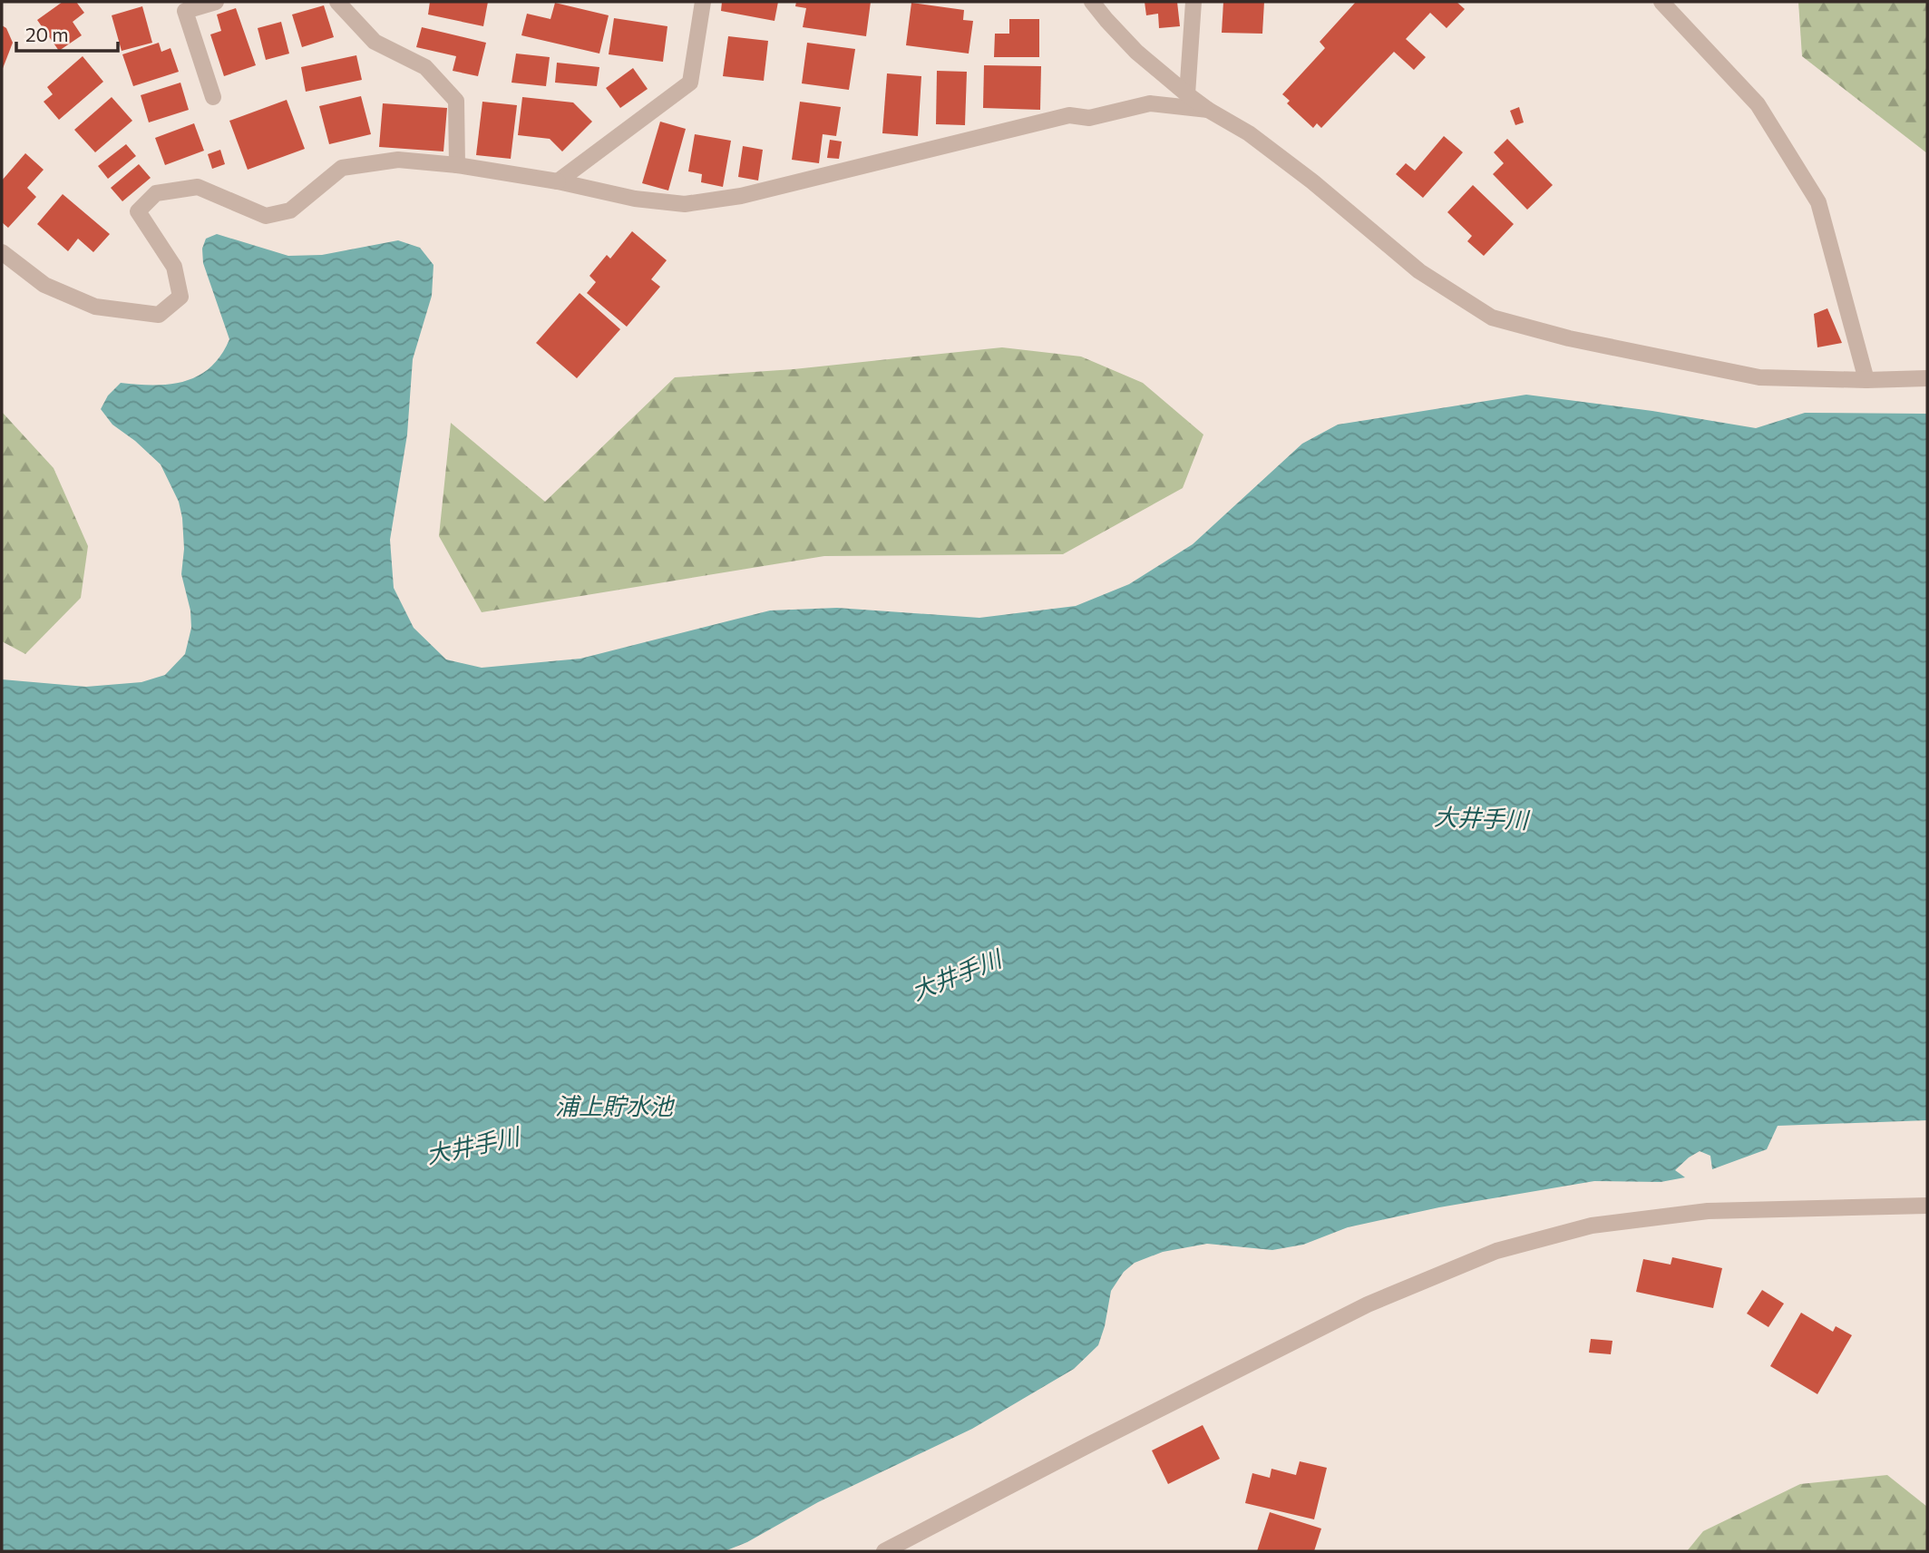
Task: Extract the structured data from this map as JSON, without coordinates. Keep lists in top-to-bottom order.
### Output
{
  "water": ["大井手川", "浦上貯水池"],
  "scale_bar": "20 m"
}
